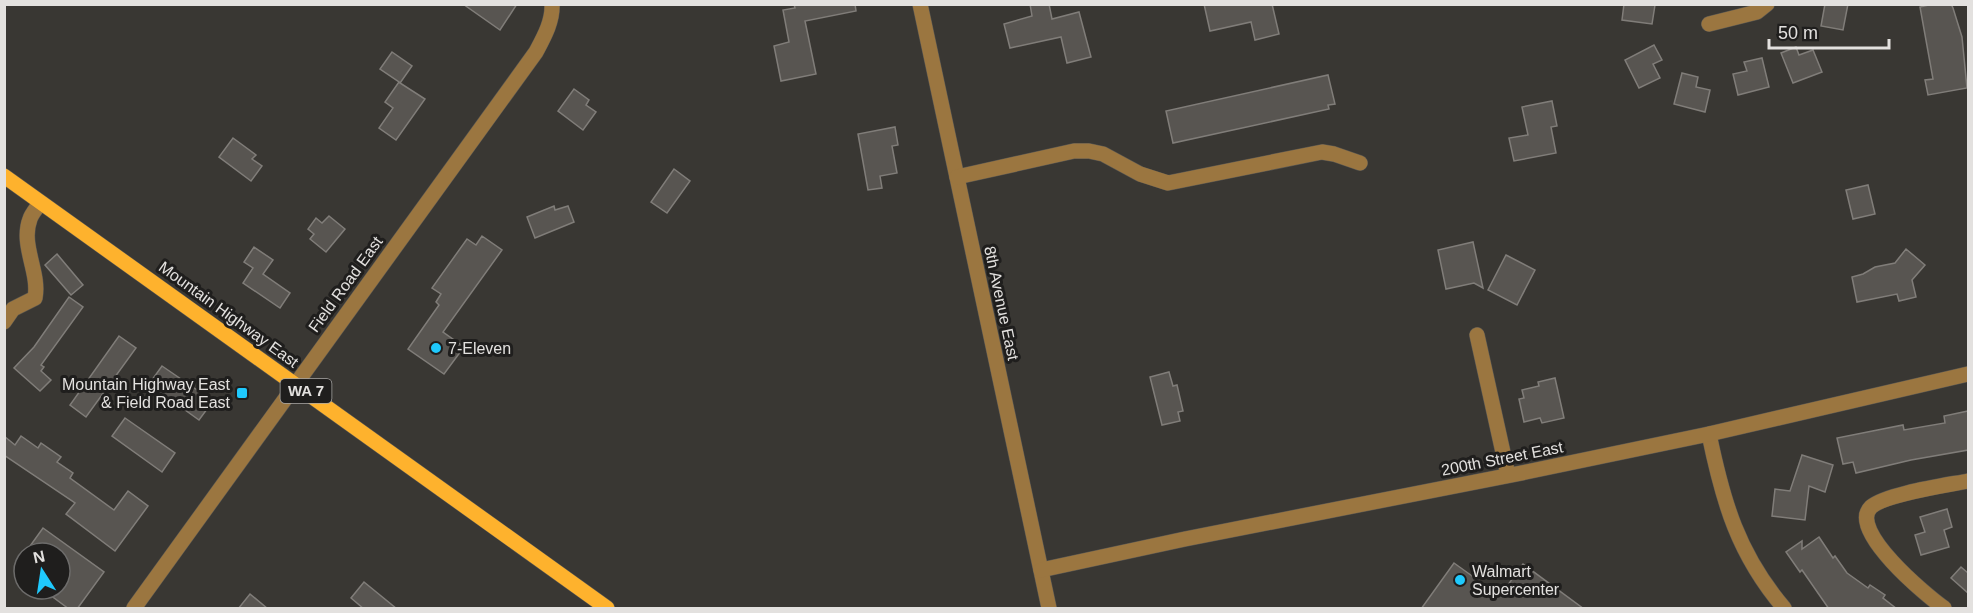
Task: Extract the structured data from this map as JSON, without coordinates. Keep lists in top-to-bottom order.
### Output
{
  "streets": {
    "main road": ["Mountain Highway East", "WA 7"],
    "street": ["Field Road East", "8th Avenue East", "200th Street East"]
  },
  "crossings": [
    ["Field Road East", "Mountain Highway East"],
    ["8th Avenue East", "200th Street East"]
  ],
  "places": {
    "other": ["7-Eleven", "Walmart Supercenter"],
    "transit": ["Mountain Highway East & Field Road East"]
  },
  "scale_bar": "50 m",
  "north": "top"
}
